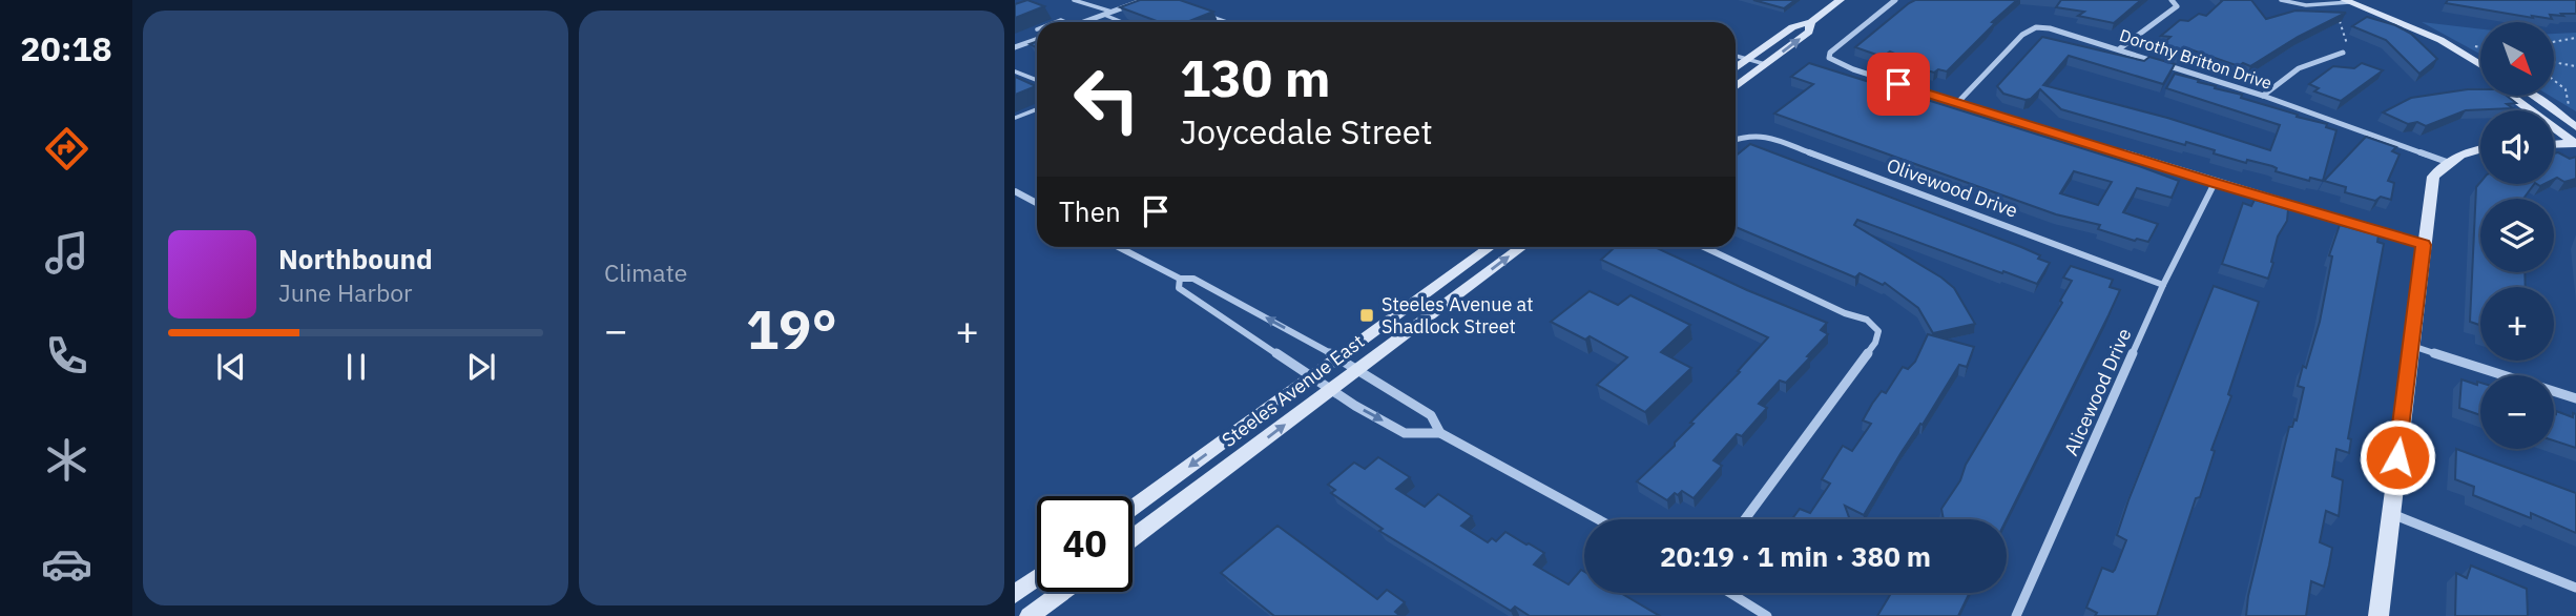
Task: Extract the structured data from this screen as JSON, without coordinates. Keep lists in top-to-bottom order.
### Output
{
  "streets": {
    "main road": ["Steeles Avenue East"],
    "street": ["Dorothy Britton Drive", "Olivewood Drive", "Alicewood Drive"]
  },
  "crossings": [
    ["Olivewood Drive", "Alicewood Drive"]
  ],
  "places": {
    "transit": ["Steeles Avenue at Shadlock Street"]
  },
  "north": "bottom right",
  "page": {
    "tabs": "20:18",
    "tile": "Climate",
    "map_buttons": ["+", "−"],
    "turn": ["130 m", "Joycedale Street"],
    "then": "Then",
    "song": ["Northbound", "June Harbor"],
    "heat": ["−", "19°", "+"],
    "limit": "40",
    "trip": "20:19 · 1 min · 380 m"
  }
}
